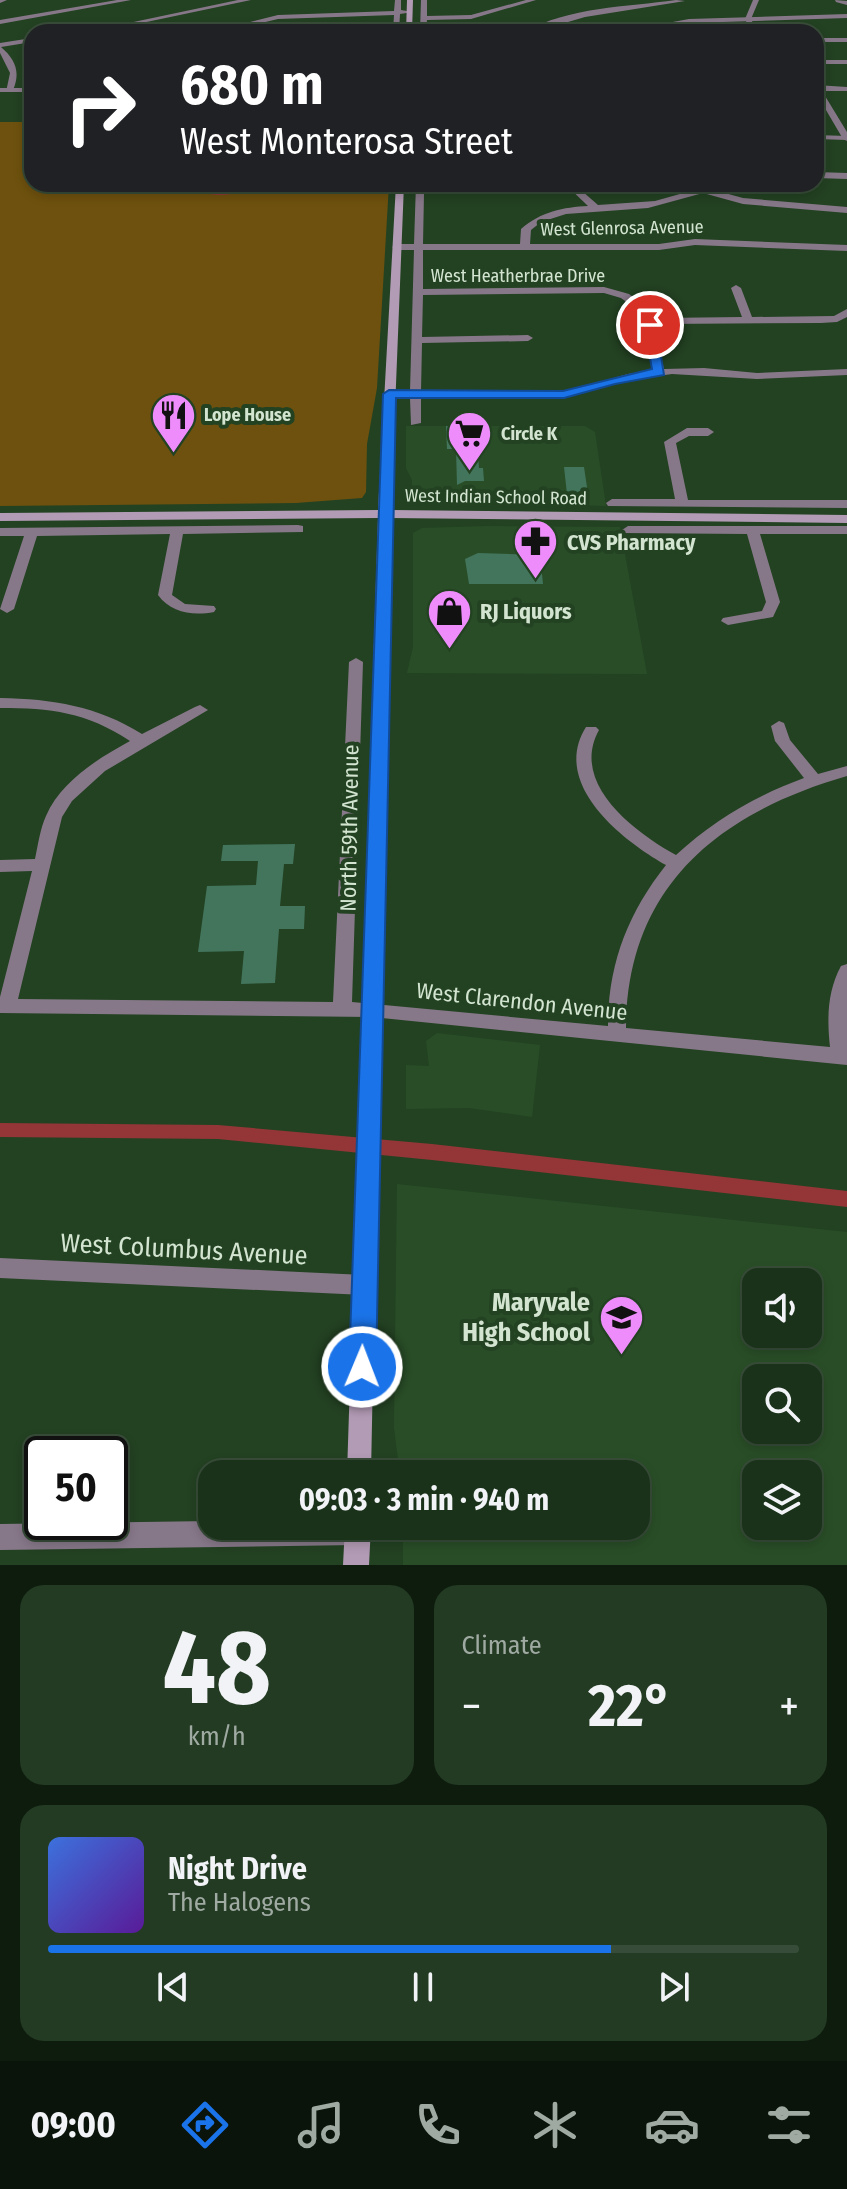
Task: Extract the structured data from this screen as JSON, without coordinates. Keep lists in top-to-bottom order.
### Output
{
  "streets": {
    "main road": ["West Indian School Road", "North 59th Avenue"],
    "street": [
      "West Glenrosa Avenue",
      "West Heatherbrae Drive",
      "West Clarendon Avenue",
      "West Columbus Avenue"
    ]
  },
  "crossings": [
    ["West Glenrosa Avenue", "North 59th Avenue"],
    ["West Indian School Road", "North 59th Avenue"],
    ["North 59th Avenue", "West Clarendon Avenue"],
    ["North 59th Avenue", "West Columbus Avenue"]
  ],
  "places": {
    "restaurant": ["Lope House"],
    "supermarket": ["Circle K"],
    "pharmacy": ["CVS Pharmacy"],
    "shop": ["RJ Liquors"],
    "school or university": ["Maryvale High School"]
  },
  "page": {
    "turn": ["680 m", "West Monterosa Street"],
    "limit": "50",
    "trip": "09:03 · 3 min · 940 m",
    "tile": [
      ["48", "km/h"],
      "Climate"
    ],
    "heat": ["−", "22°", "+"],
    "song": ["Night Drive", "The Halogens"],
    "tabs": "09:00"
  }
}
